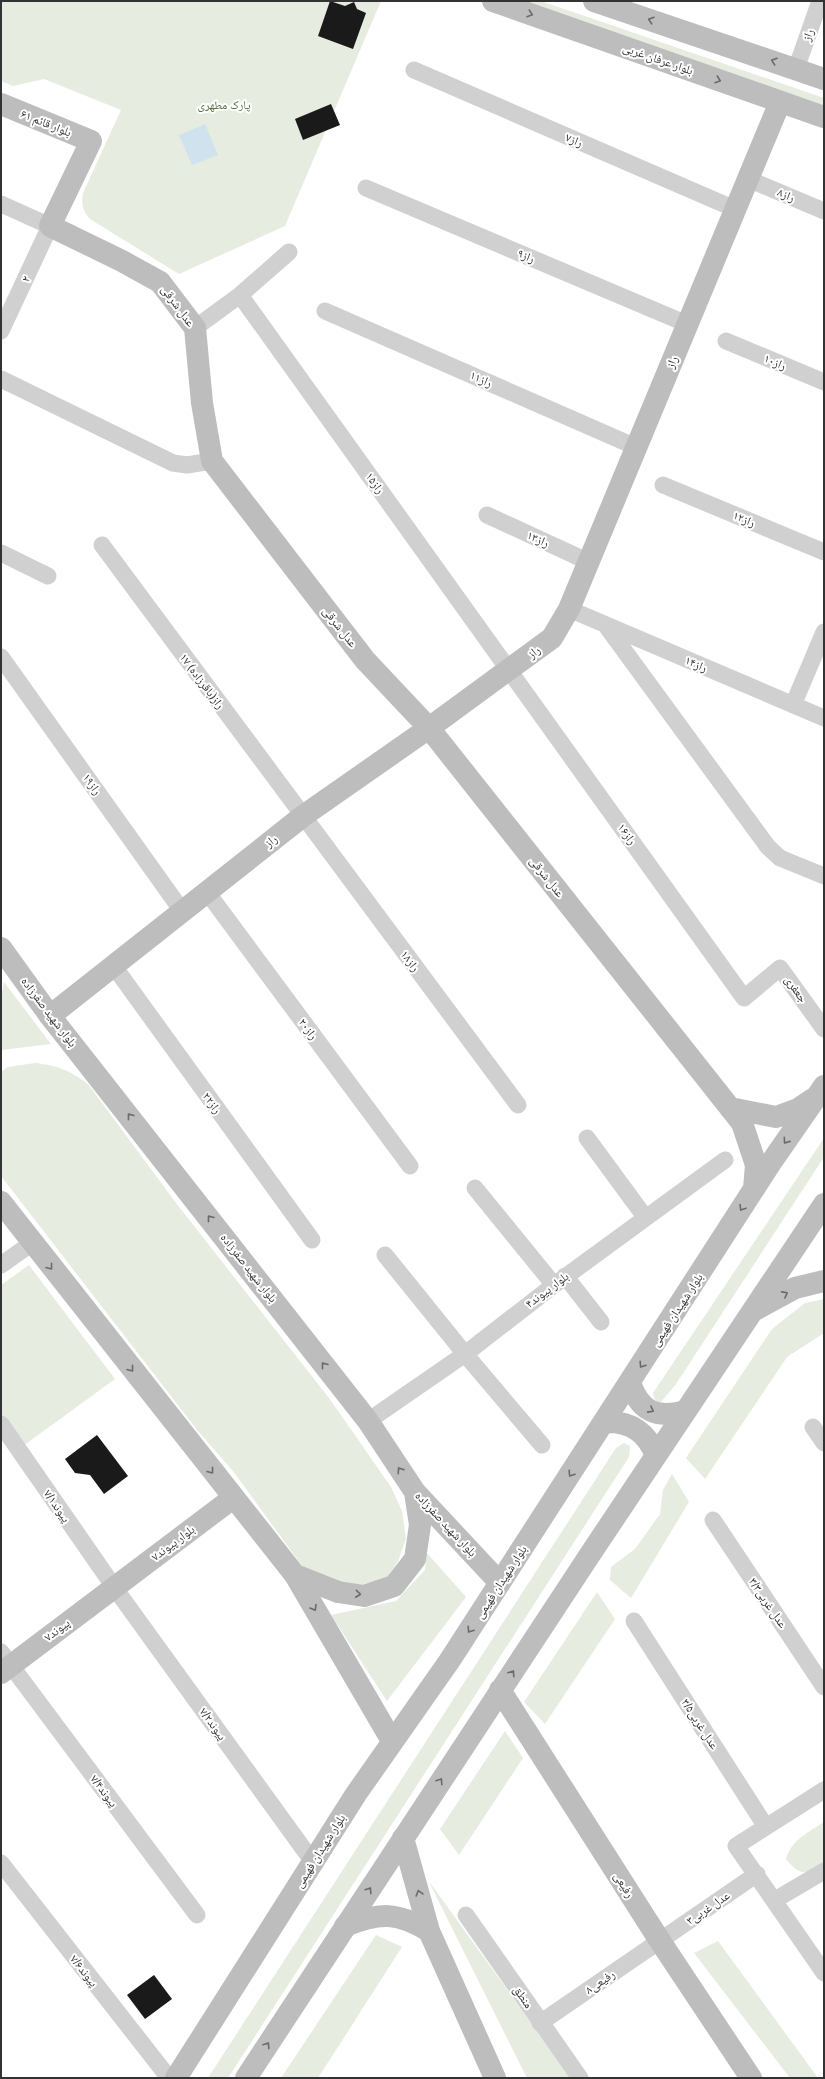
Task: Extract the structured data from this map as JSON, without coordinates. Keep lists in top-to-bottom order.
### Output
{
  "streets": {
    "street": [
      "راز",
      "بلوار عرفان غربی",
      "بلوار قائم ۶۱",
      "راز۷",
      "راز۸",
      "راز۹",
      "۲",
      "عدل شرقی",
      "راز۱۰",
      "راز۱۱",
      "راز۱۵",
      "راز۱۲",
      "راز۱۳",
      "راز۱۴",
      "۱۷ راز(باقرزاده)",
      "راز۱۹",
      "راز۱۶",
      "راز۱۸",
      "جعفری",
      "بلوار شهید صفرزاده",
      "راز۲۰",
      "راز۲۲",
      "بلوار پیوند۴",
      "بلوار شهیدان فهیمی",
      "پیوند۷/۱",
      "بلوار پیوند۷",
      "عدل غربی۳/۳",
      "پیوند۷",
      "پیوند۷/۲",
      "عدل غربی۳/۵",
      "پیوند۷/۴",
      "رفیعی",
      "عدل غربی۳",
      "پیوند۷/۶",
      "۸رفیعی",
      "منطق"
    ]
  },
  "crossings": [
    ["راز", "بلوار عرفان غربی"],
    ["راز", "راز۷"],
    ["راز", "راز۸"],
    ["راز", "راز۹"],
    ["راز", "عدل شرقی"],
    ["راز", "راز۱۱"],
    ["راز", "راز۱۵"],
    ["راز", "راز۱۳"],
    ["راز", "راز۱۴"],
    ["راز", "۱۷ راز(باقرزاده)"],
    ["راز", "راز۱۹"],
    ["راز", "راز۱۶"],
    ["راز", "راز۱۸"],
    ["راز", "بلوار شهید صفرزاده"],
    ["راز", "راز۲۰"],
    ["راز", "راز۲۲"],
    ["بلوار قائم ۶۱", "۲"],
    ["بلوار قائم ۶۱", "عدل شرقی"],
    ["۲", "عدل شرقی"],
    ["عدل شرقی", "بلوار شهیدان فهیمی"],
    ["راز۱۵", "راز۱۶"],
    ["۱۷ راز(باقرزاده)", "راز۱۸"],
    ["راز۱۶", "جعفری"],
    ["بلوار شهید صفرزاده", "بلوار پیوند۴"],
    ["بلوار شهید صفرزاده", "بلوار شهیدان فهیمی"],
    ["بلوار شهیدان فهیمی", "پیوند۷/۲"],
    ["پیوند۷/۱", "بلوار پیوند۷"],
    ["پیوند۷/۱", "پیوند۷"],
    ["پیوند۷/۱", "پیوند۷/۲"],
    ["بلوار پیوند۷", "پیوند۷"],
    ["بلوار پیوند۷", "پیوند۷/۲"],
    ["پیوند۷", "پیوند۷/۲"],
    ["پیوند۷", "پیوند۷/۴"],
    ["رفیعی", "عدل غربی۳"],
    ["رفیعی", "۸رفیعی"],
    ["عدل غربی۳", "۸رفیعی"],
    ["۸رفیعی", "منطق"]
  ],
  "parks": ["پارک مطهری"]
}
